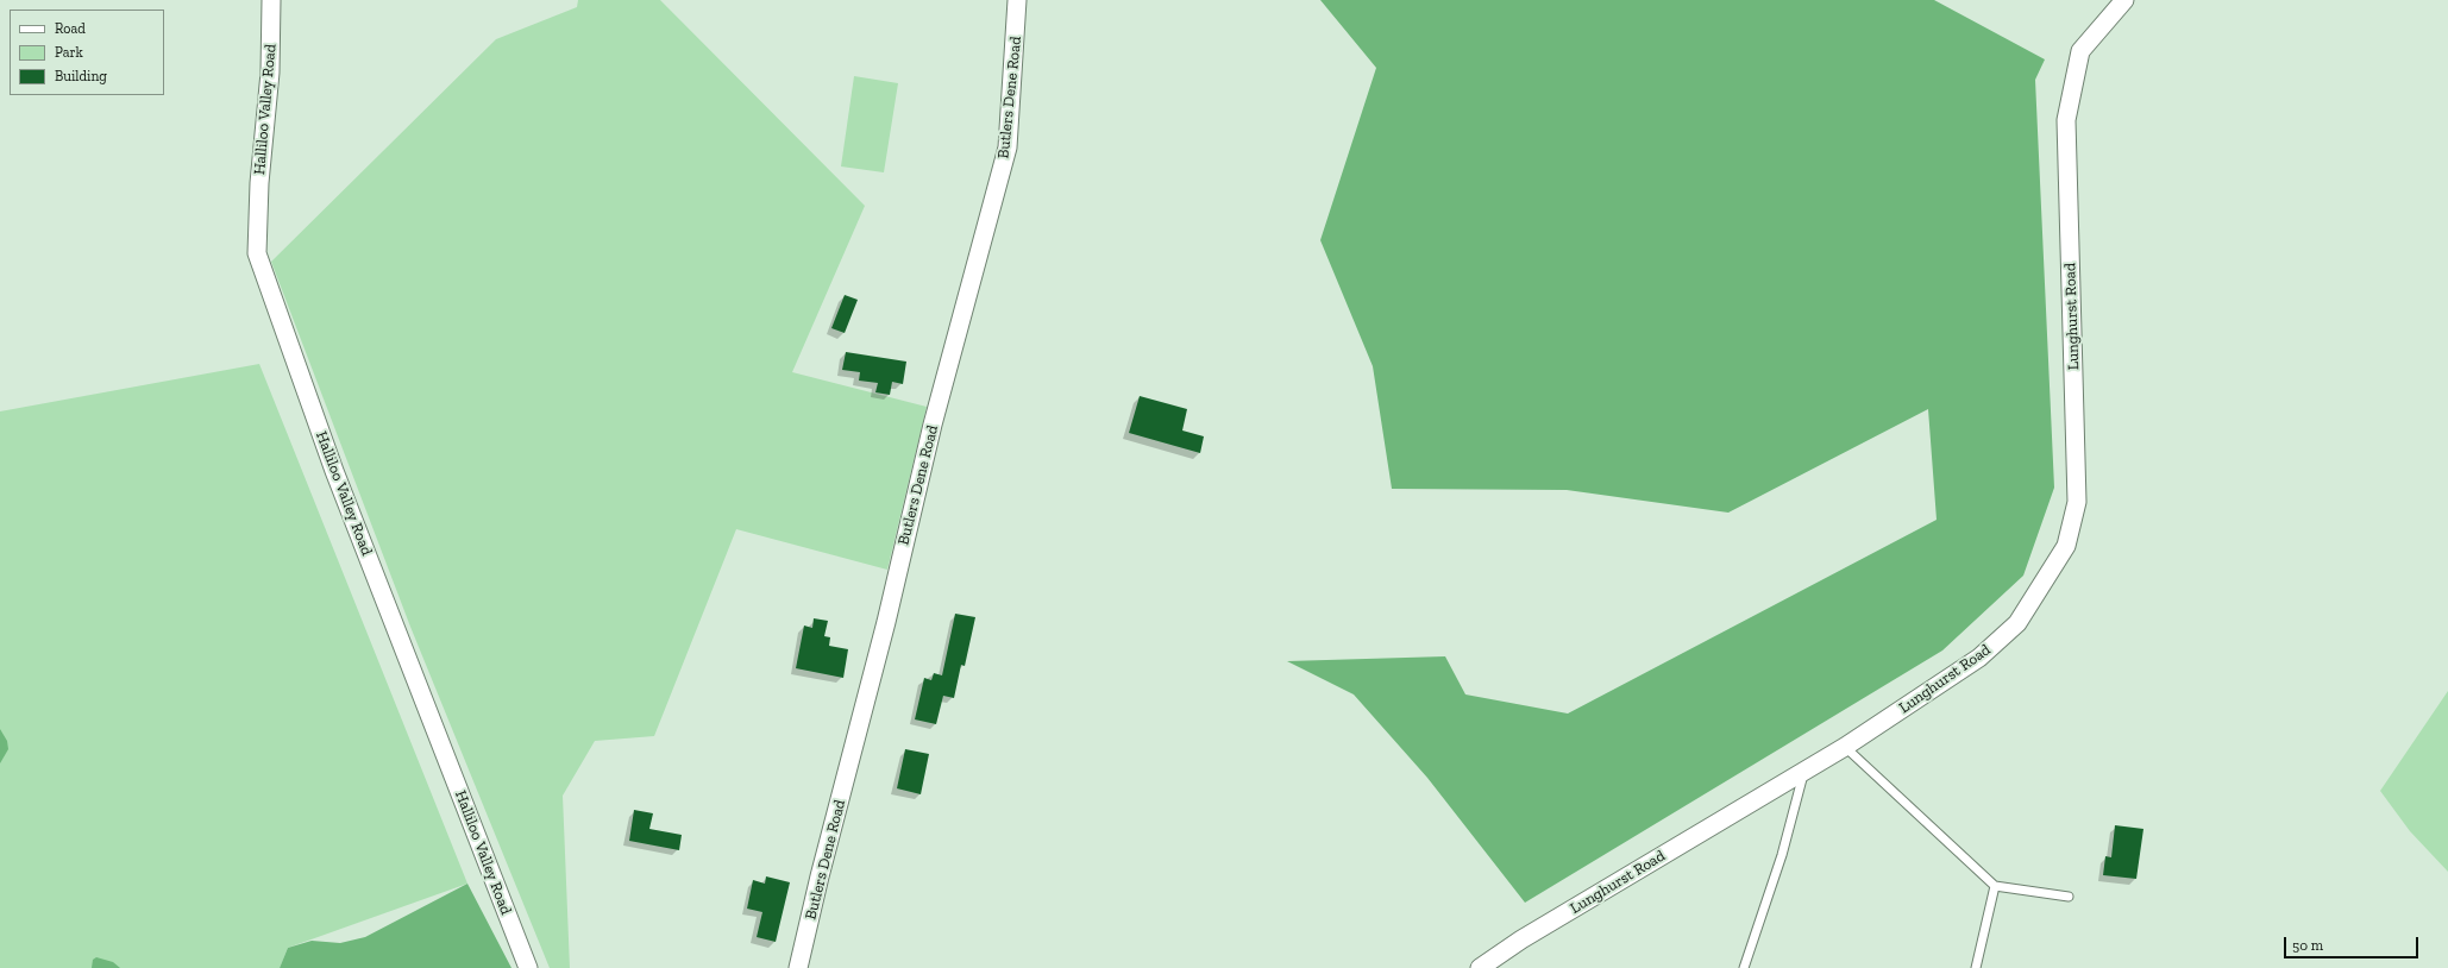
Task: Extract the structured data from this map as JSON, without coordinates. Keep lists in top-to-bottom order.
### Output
{
  "streets": {
    "street": ["Butlers Dene Road", "Halliloo Valley Road", "Lunghurst Road"]
  },
  "legend": ["Road", "Park", "Building"],
  "scale_bar": "50 m"
}
